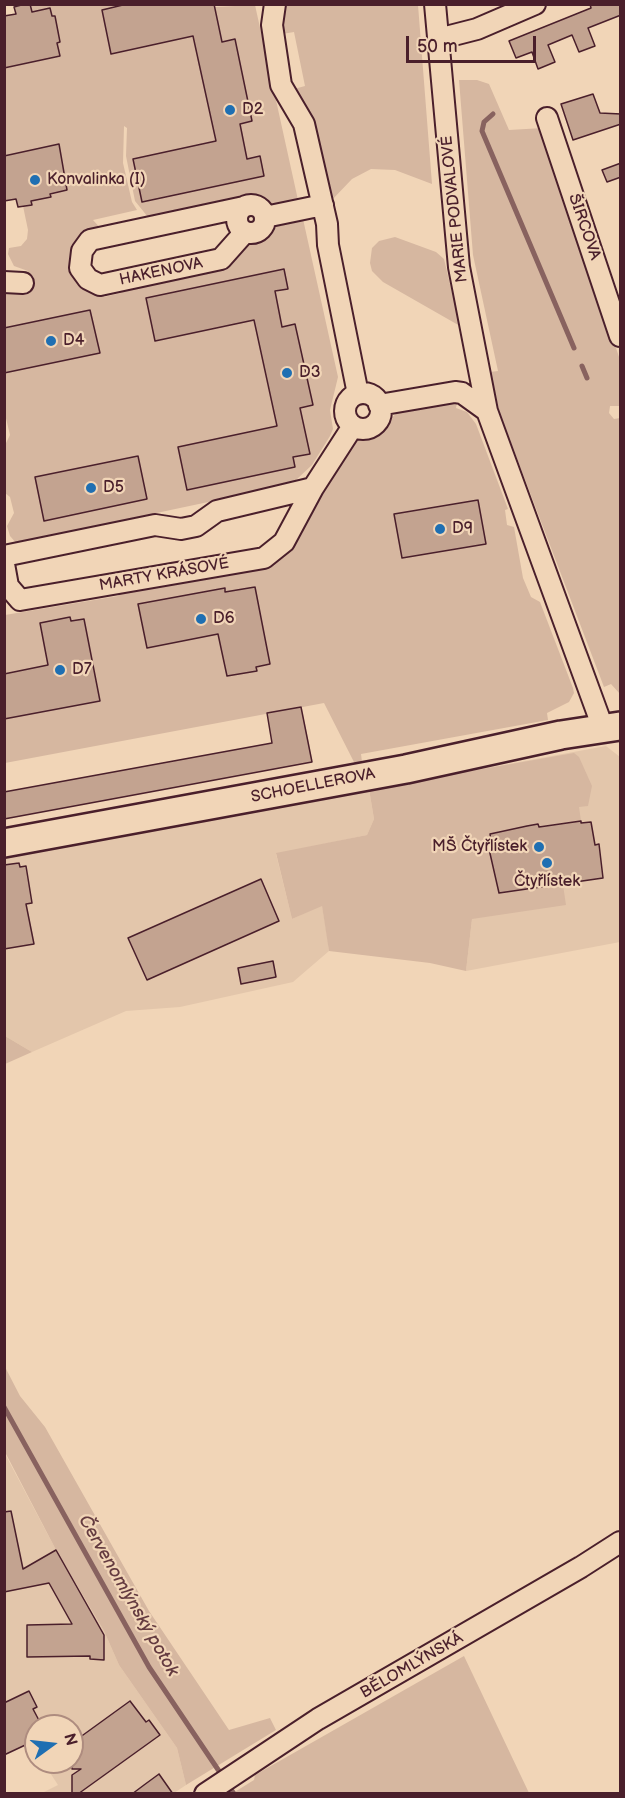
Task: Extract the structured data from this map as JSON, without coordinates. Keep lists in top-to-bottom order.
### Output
{
  "streets": {
    "street": [
      "MARIE PODVALOVÉ",
      "ŠIRCOVA",
      "HAKENOVA",
      "MARTY KRÁSOVÉ",
      "SCHOELLEROVA",
      "BĚLOMLÝNSKÁ"
    ]
  },
  "crossings": [
    ["MARIE PODVALOVÉ", "SCHOELLEROVA"]
  ],
  "water": ["Červenomlýnský potok"],
  "places": [
    "D2",
    "Konvalinka (I)",
    "D4",
    "D3",
    "D5",
    "D9",
    "D6",
    "D7",
    "MŠ Čtyřlístek",
    "Čtyřlístek"
  ],
  "scale_bar": "50 m",
  "north": "right"
}
